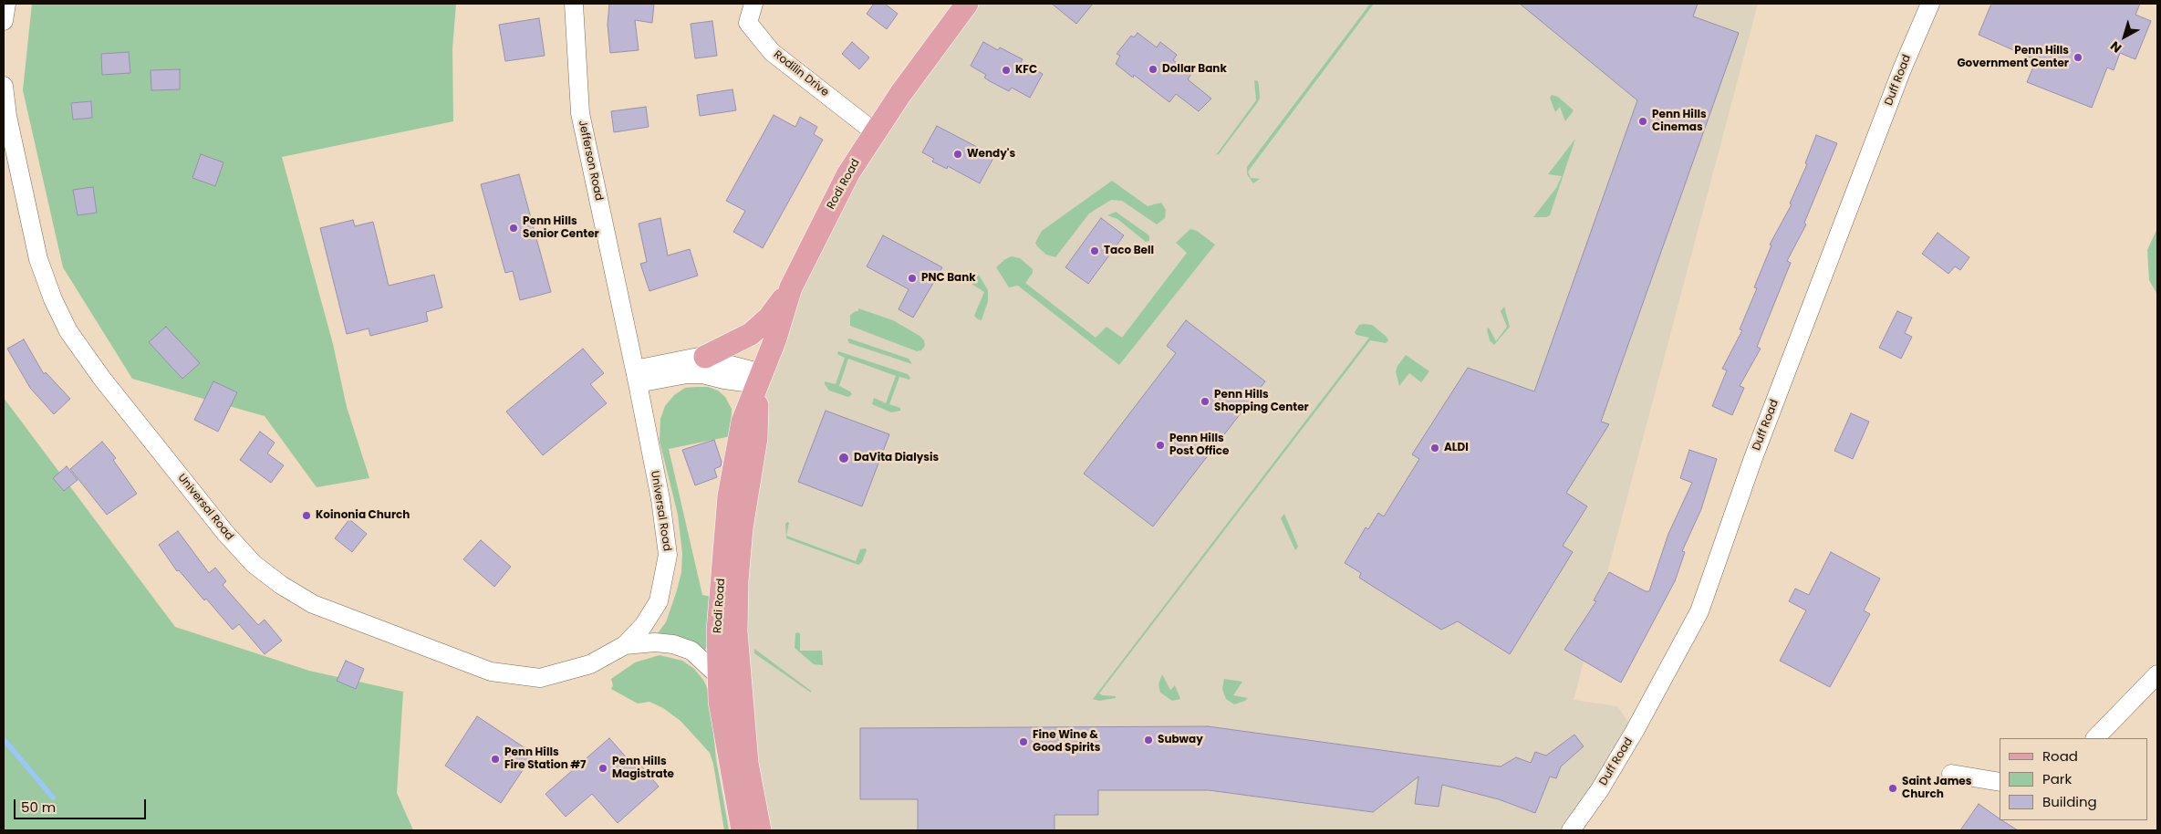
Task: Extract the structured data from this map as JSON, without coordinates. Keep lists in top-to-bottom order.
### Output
{
  "streets": {
    "main road": ["Rodi Road"],
    "street": [
      "Rodilin Drive",
      "Duff Road",
      "Jefferson Road",
      "Universal Road"
    ]
  },
  "crossings": [
    ["Rodilin Drive", "Rodi Road"],
    ["Jefferson Road", "Universal Road"],
    ["Rodi Road", "Universal Road"]
  ],
  "places": [
    "Penn Hills Government Center",
    "Dollar Bank",
    "KFC",
    "Penn Hills Cinemas",
    "Wendy's",
    "Penn Hills Senior Center",
    "Taco Bell",
    "PNC Bank",
    "Penn Hills Shopping Center",
    "Penn Hills Post Office",
    "ALDI",
    "DaVita Dialysis",
    "Koinonia Church",
    "Subway",
    "Fine Wine & Good Spirits",
    "Penn Hills Fire Station #7",
    "Penn Hills Magistrate",
    "Saint James Church"
  ],
  "legend": ["Road", "Park", "Building"],
  "scale_bar": "50 m",
  "north": "bottom left"
}
